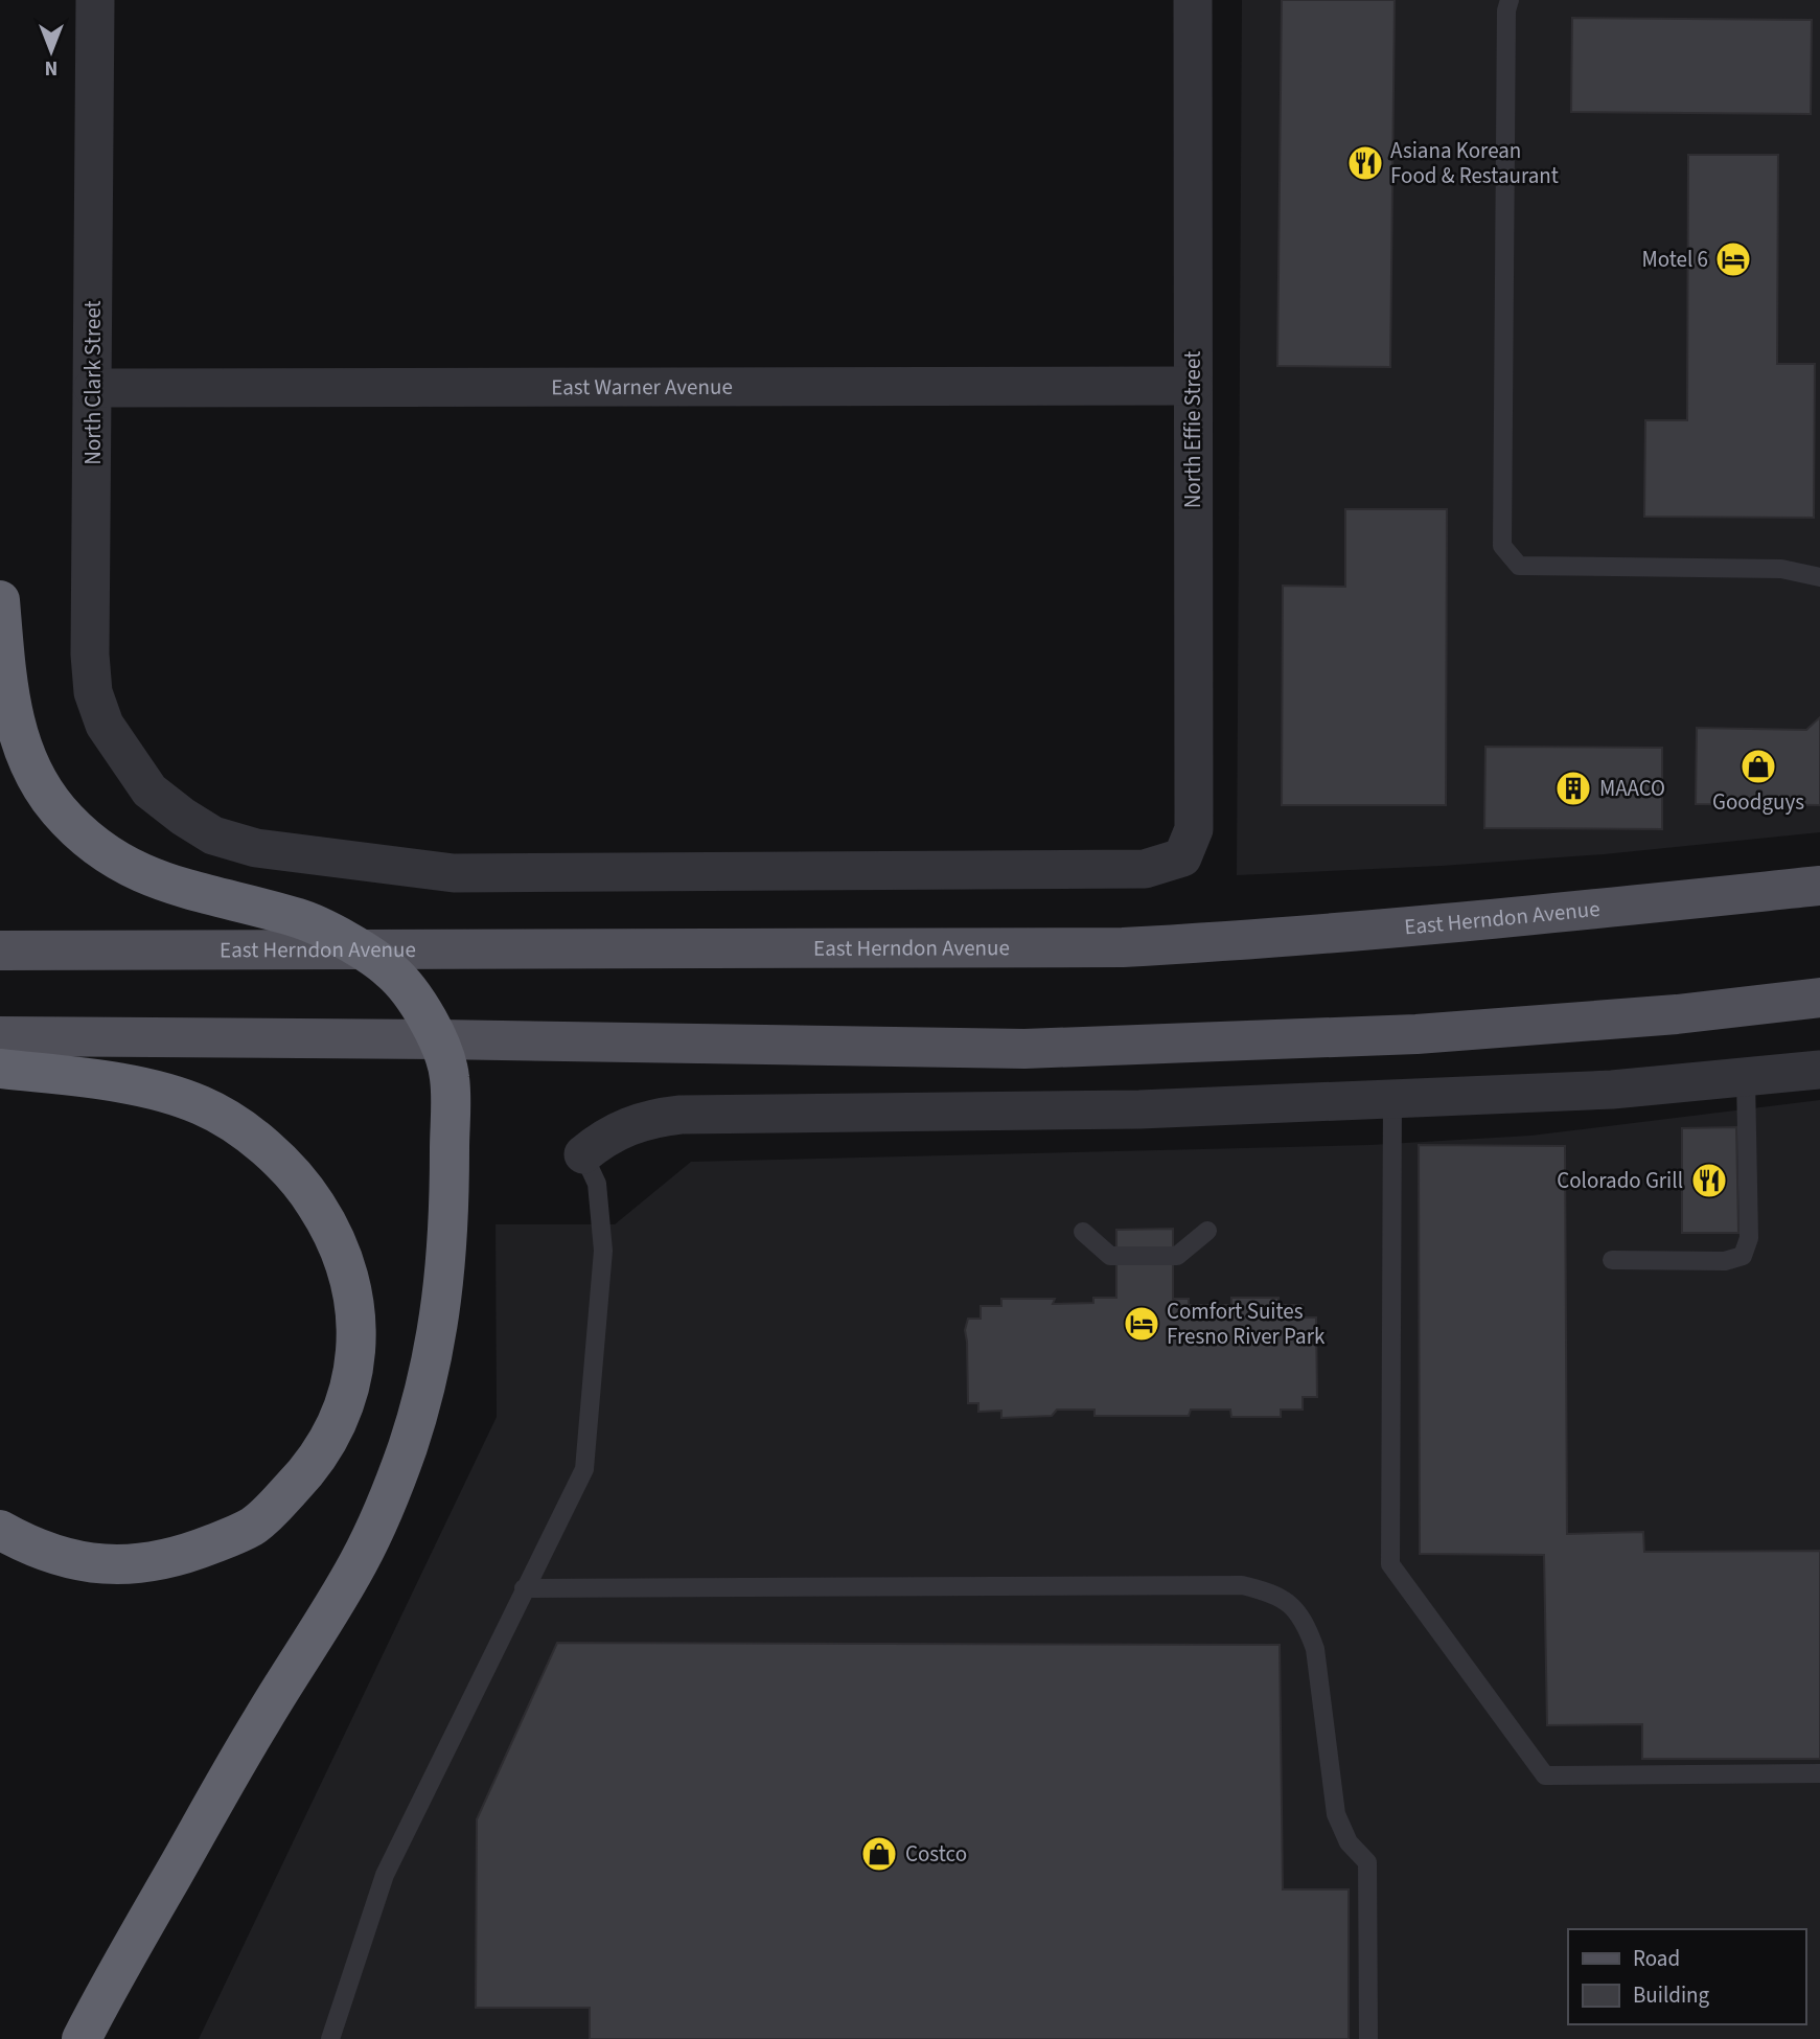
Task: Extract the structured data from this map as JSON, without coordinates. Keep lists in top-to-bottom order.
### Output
{
  "streets": {
    "main road": ["East Herndon Avenue"],
    "street": ["North Clark Street", "East Warner Avenue", "North Effie Street"]
  },
  "crossings": [
    ["North Clark Street", "East Warner Avenue"],
    ["North Clark Street", "North Effie Street"],
    ["East Warner Avenue", "North Effie Street"]
  ],
  "places": {
    "restaurant": ["Asiana Korean Food & Restaurant", "Colorado Grill"],
    "hotel": ["Motel 6", "Comfort Suites Fresno River Park"],
    "shop": ["Goodguys", "Costco"],
    "building": ["MAACO"]
  },
  "legend": ["Road", "Building"],
  "north": "bottom"
}
